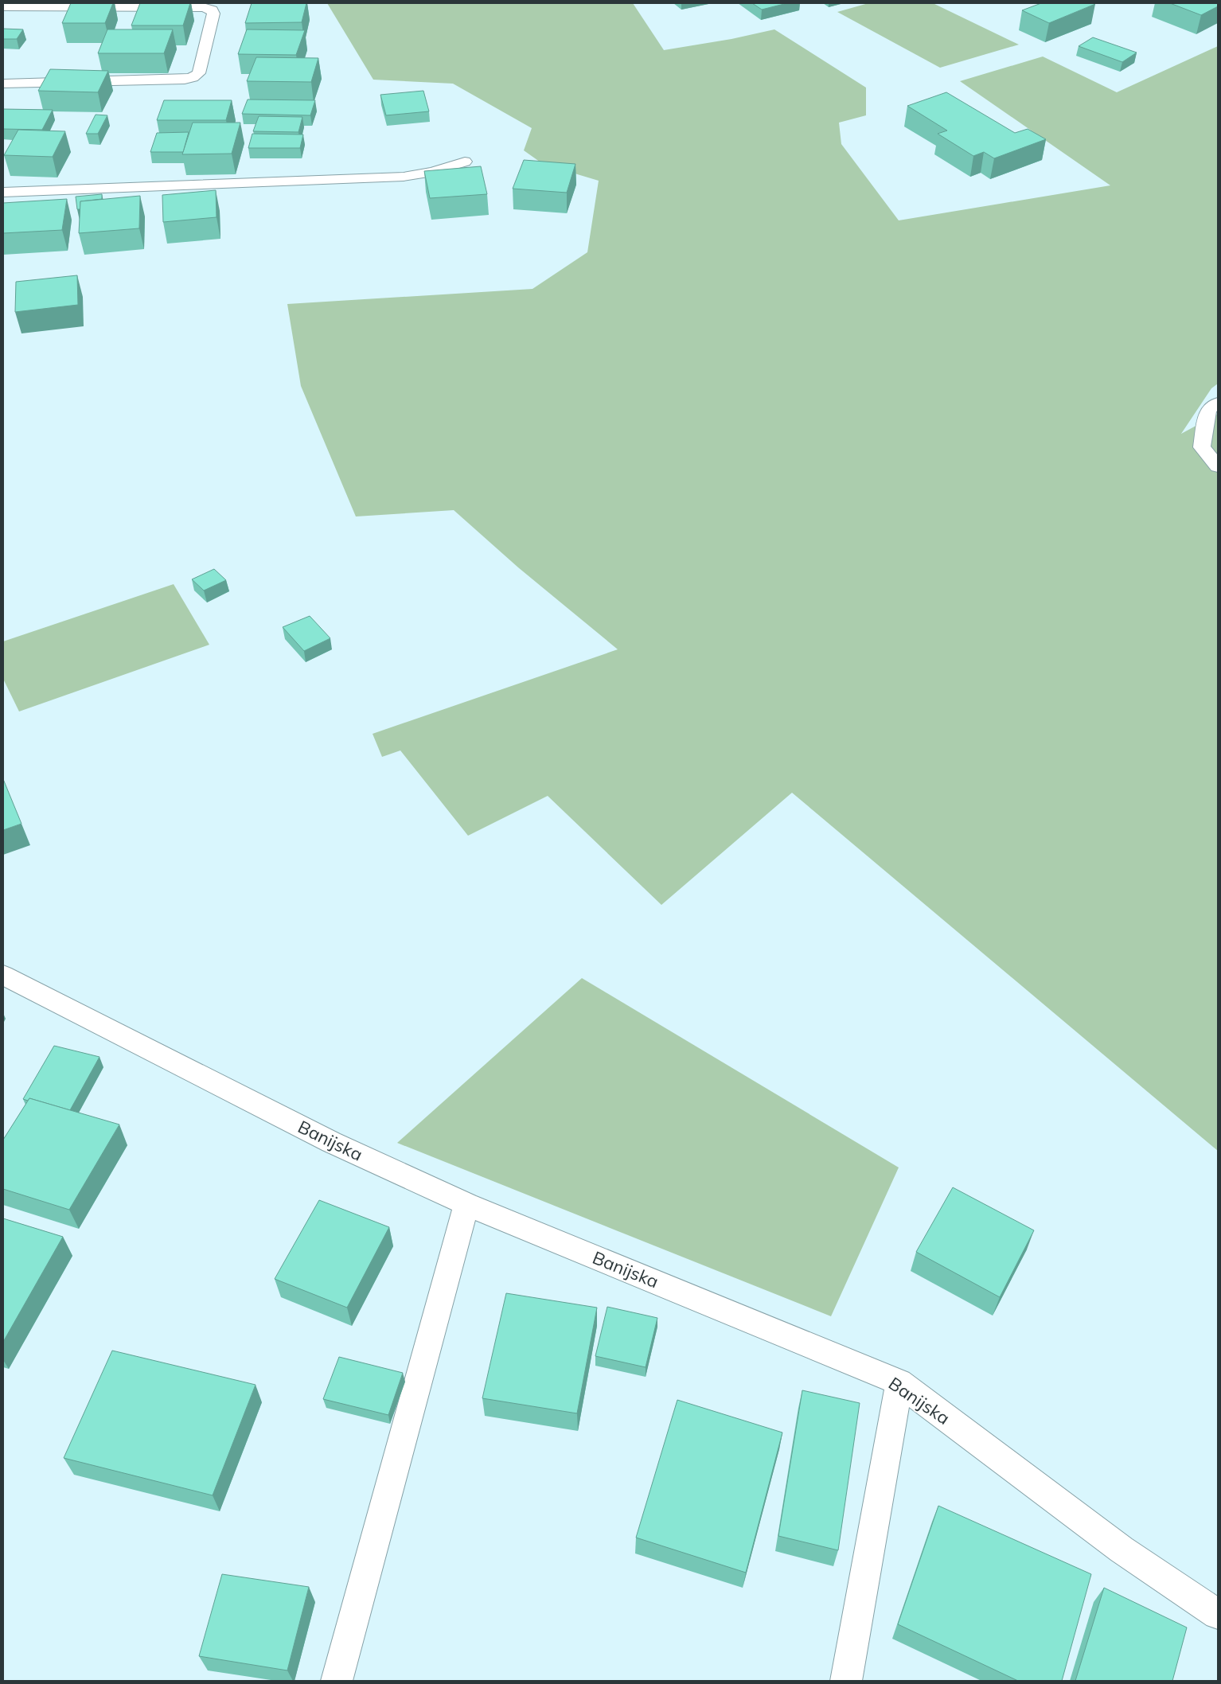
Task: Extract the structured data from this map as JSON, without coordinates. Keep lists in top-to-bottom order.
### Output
{
  "streets": {
    "street": ["Banijska"]
  }
}
